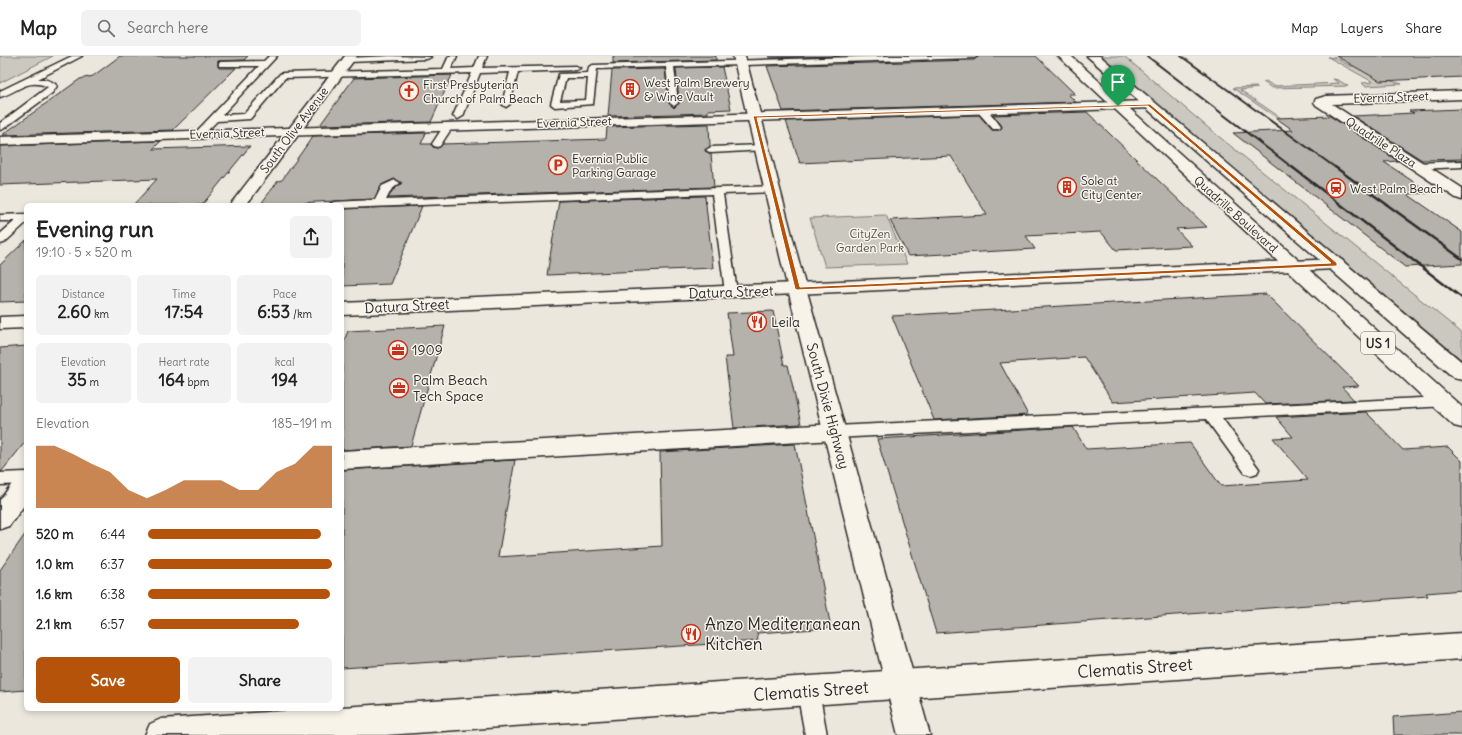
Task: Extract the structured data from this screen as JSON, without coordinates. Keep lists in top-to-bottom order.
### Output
{
  "streets": {
    "street": [
      "Evernia Street",
      "South Olive Avenue",
      "Quadrille Plaza",
      "Quadrille Boulevard",
      "Datura Street",
      "US 1",
      "South Dixie Highway",
      "Clematis Street"
    ]
  },
  "crossings": [
    ["Evernia Street", "South Olive Avenue"],
    ["Evernia Street", "Quadrille Plaza"],
    ["Evernia Street", "Quadrille Boulevard"],
    ["Evernia Street", "South Dixie Highway"],
    ["Quadrille Boulevard", "Datura Street"],
    ["Datura Street", "South Dixie Highway"],
    ["South Dixie Highway", "Clematis Street"]
  ],
  "parks": ["CityZen Garden Park"],
  "places": {
    "building": ["West Palm Brewery & Wine Vault", "Sole at City Center"],
    "church": ["First Presbyterian Church of Palm Beach"],
    "parking": ["Evernia Public Parking Garage"],
    "station": ["West Palm Beach"],
    "restaurant": ["Leila", "Anzo Mediterranean Kitchen"],
    "office": ["1909", "Palm Beach Tech Space"]
  },
  "page": {
    "header": "Map",
    "search": "Search here",
    "nav": ["Map", "Layers", "Share"],
    "heading": ["Evening run", "19:10 · 5 × 520 m"],
    "stats": [
      ["Distance", "2.60 km"],
      ["Time", "17:54"],
      ["Pace", "6:53 /km"],
      ["Elevation", "35 m"],
      ["Heart rate", "164 bpm"],
      ["kcal", "194"]
    ],
    "chart": ["Elevation", "185–191 m"],
    "list": [
      {
        "name": "520 m",
        "note": "6:44"
      },
      {
        "name": "1.0 km",
        "note": "6:37"
      },
      {
        "name": "1.6 km",
        "note": "6:38"
      },
      {
        "name": "2.1 km",
        "note": "6:57"
      }
    ],
    "buttons": ["Save", "Share"]
  }
}
